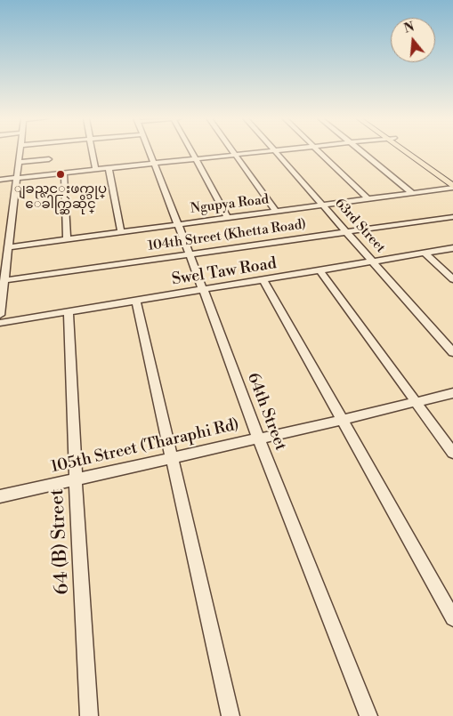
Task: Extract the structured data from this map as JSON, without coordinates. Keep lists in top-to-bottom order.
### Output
{
  "streets": {
    "street": [
      "Ngupya Road",
      "63rd Street",
      "104th Street (Khetta Road)",
      "Swel Taw Road",
      "64th Street",
      "105th Street (Tharaphi Rd)",
      "64 (B) Street"
    ]
  },
  "crossings": [
    ["Ngupya Road", "63rd Street"],
    ["Ngupya Road", "64th Street"],
    ["63rd Street", "104th Street (Khetta Road)"],
    ["63rd Street", "Swel Taw Road"],
    ["104th Street (Khetta Road)", "64th Street"],
    ["Swel Taw Road", "64th Street"],
    ["Swel Taw Road", "64 (B) Street"],
    ["64th Street", "105th Street (Tharaphi Rd)"],
    ["105th Street (Tharaphi Rd)", "64 (B) Street"]
  ],
  "places": ["ျခည္လင္းဖက္ထုပ္ ေခါက္ဆြဲဆိုင္"],
  "north": "top"
}
